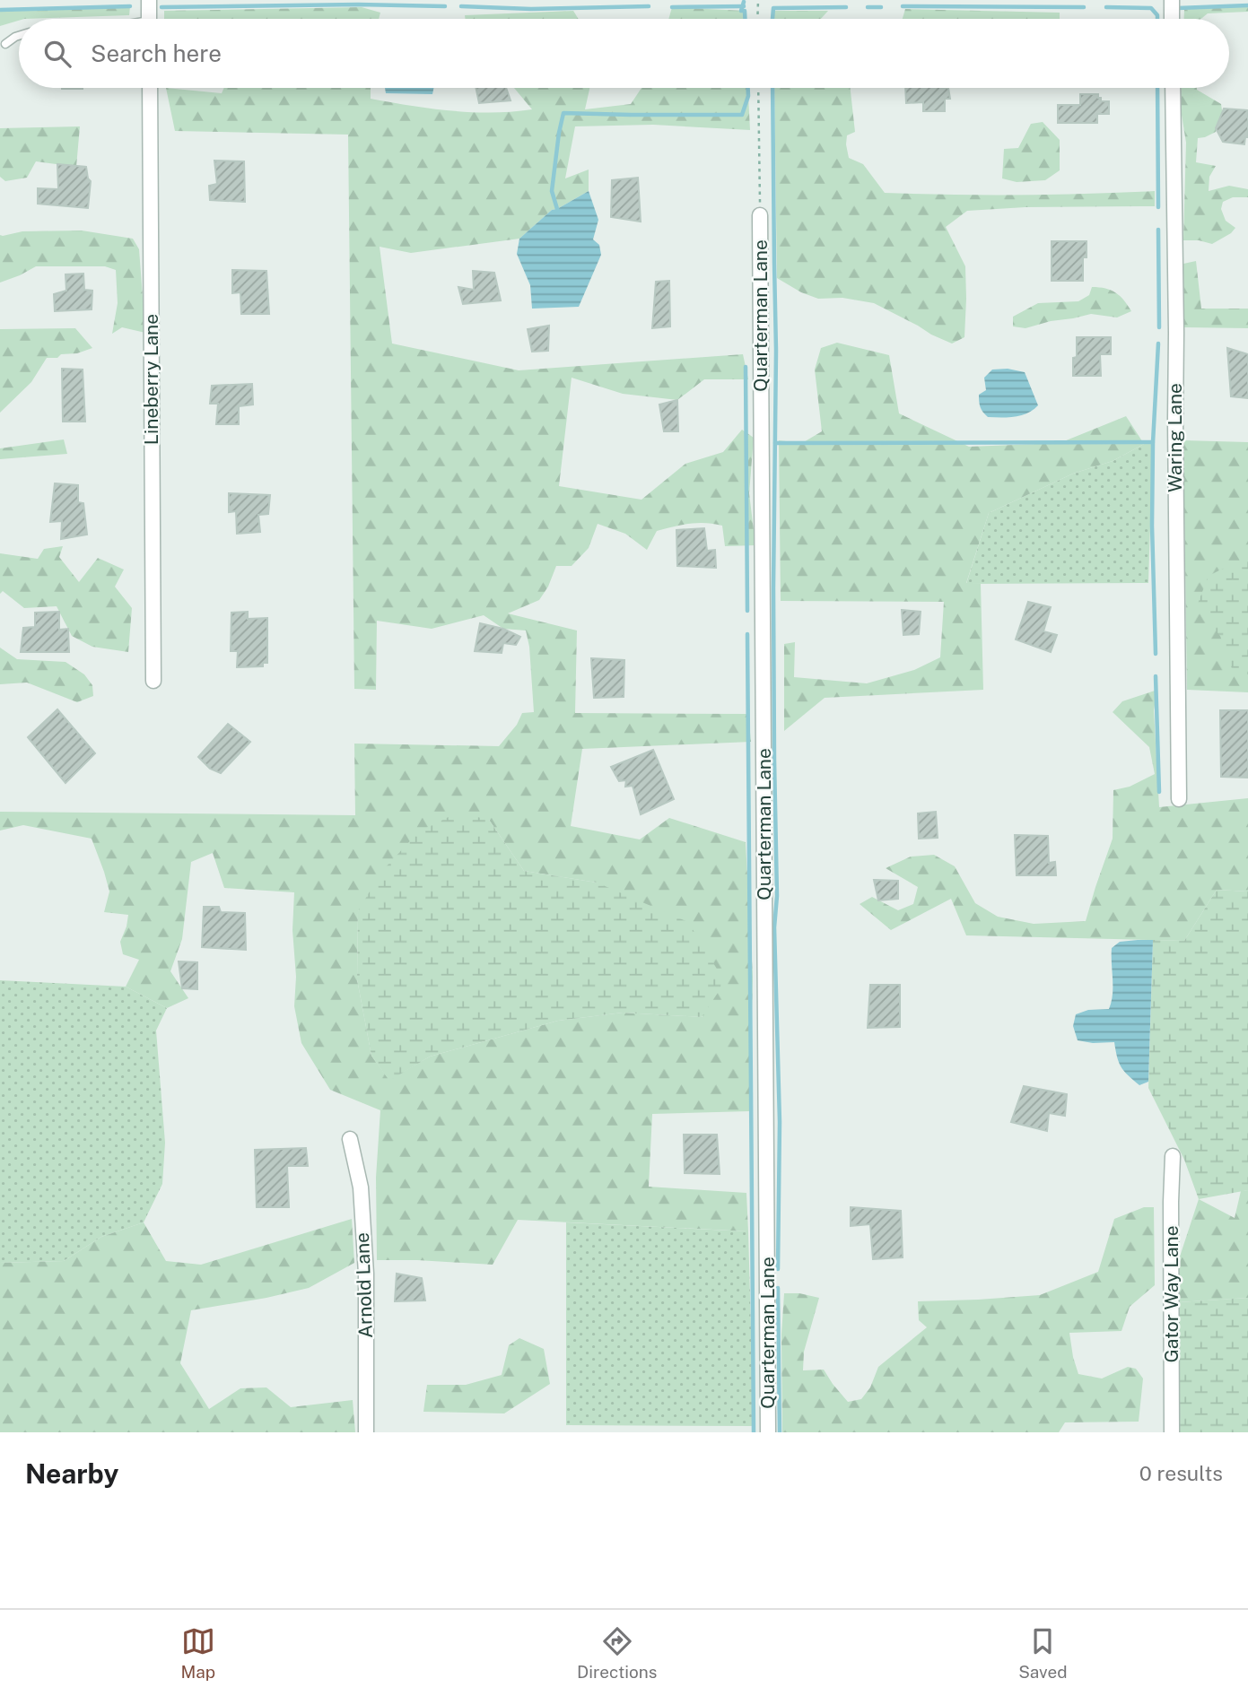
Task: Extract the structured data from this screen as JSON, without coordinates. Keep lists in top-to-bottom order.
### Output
{
  "streets": {
    "street": [
      "Quarterman Lane",
      "Lineberry Lane",
      "Waring Lane",
      "Arnold Lane",
      "Gator Way Lane"
    ]
  },
  "page": {
    "search": "Search here",
    "heading": ["Nearby", "0 results"],
    "nav": ["Map", "Directions", "Saved"]
  }
}
